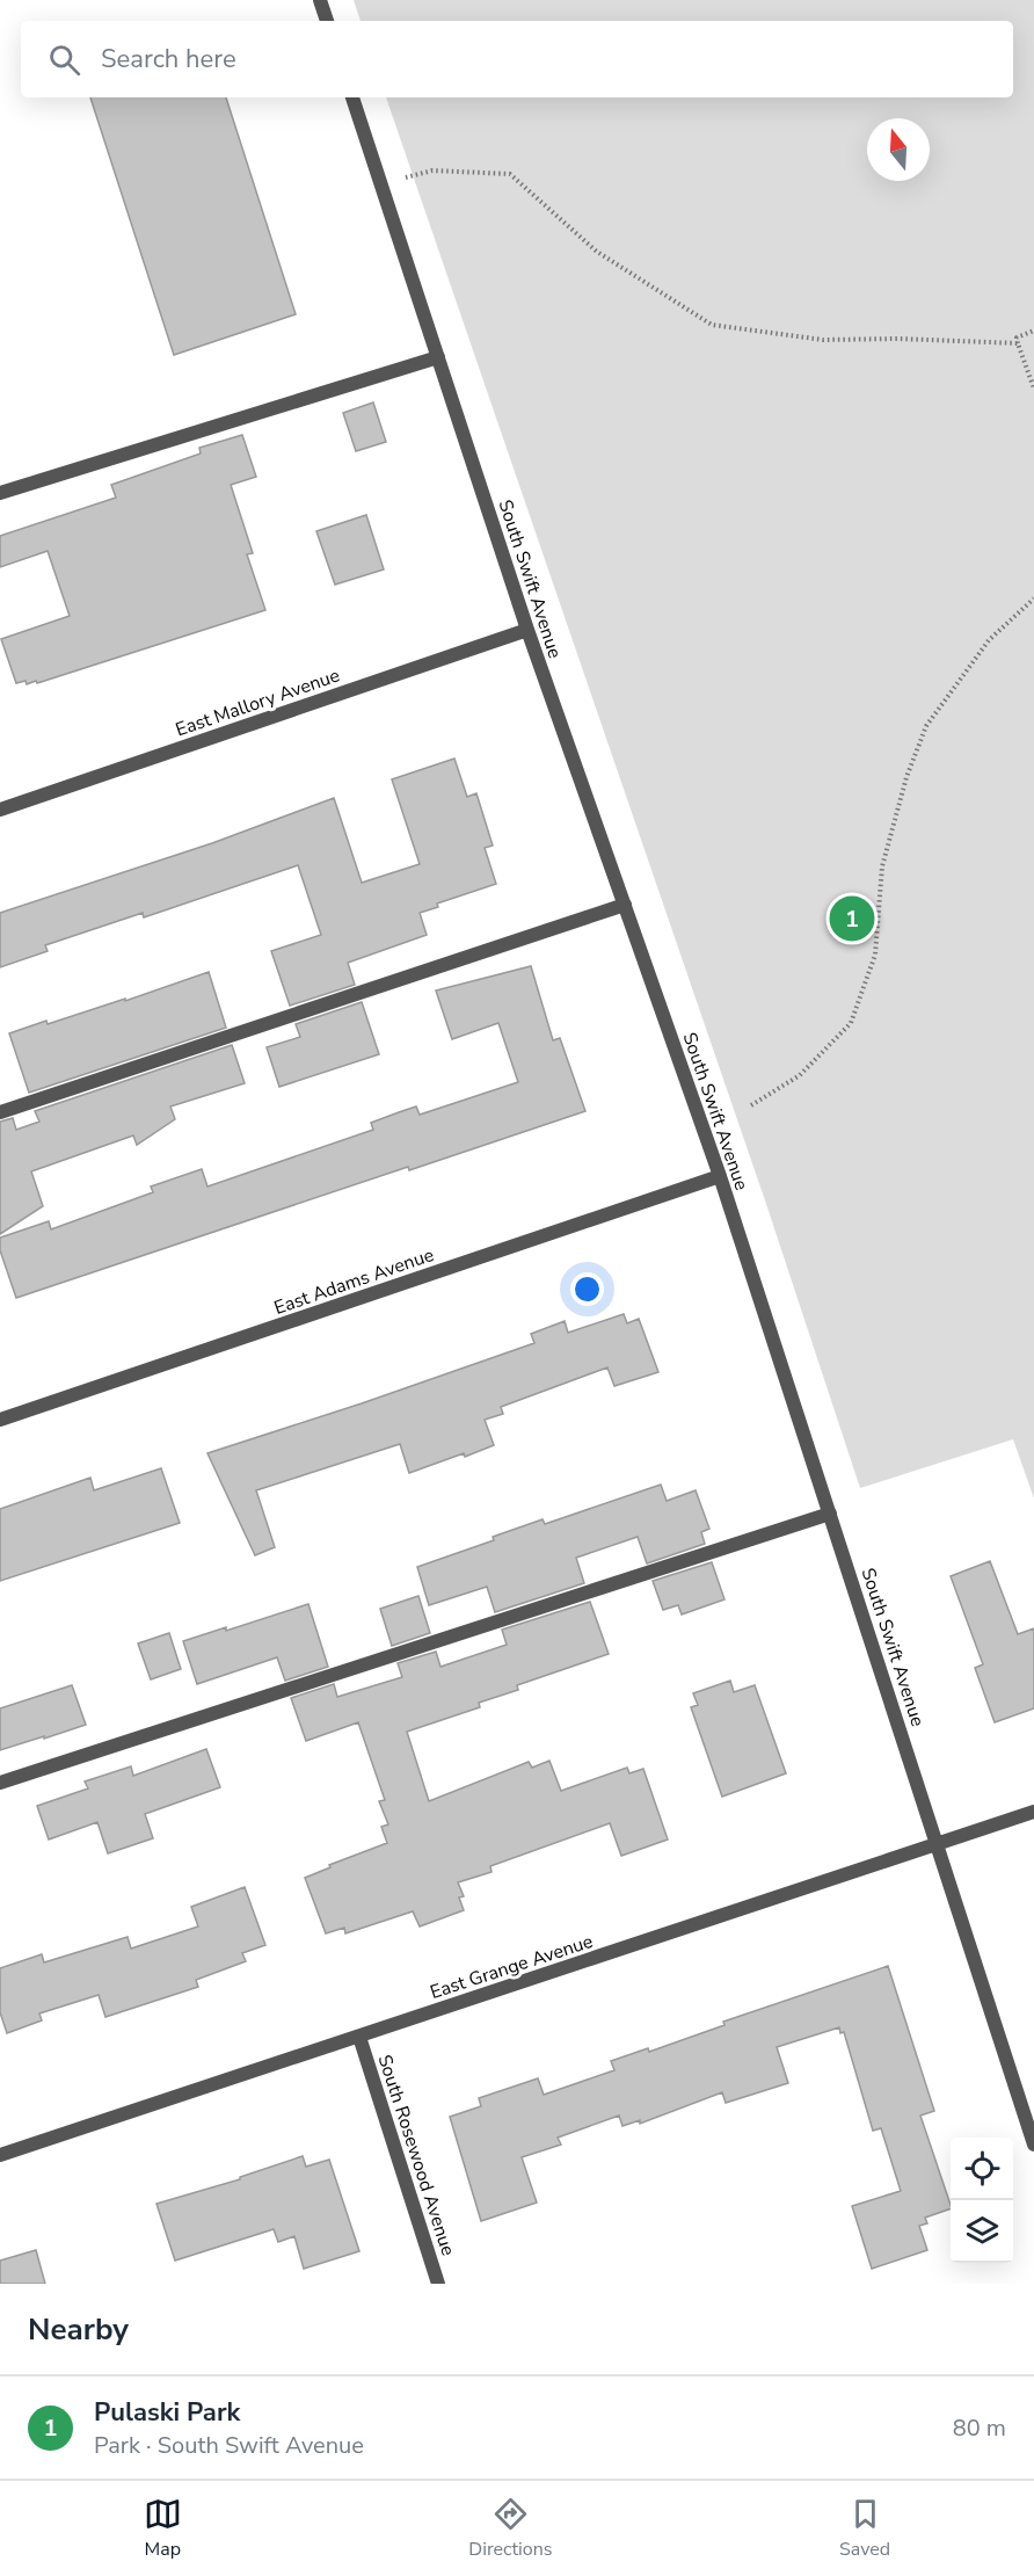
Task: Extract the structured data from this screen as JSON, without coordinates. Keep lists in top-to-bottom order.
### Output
{
  "streets": {
    "street": [
      "South Swift Avenue",
      "East Mallory Avenue",
      "East Adams Avenue",
      "East Grange Avenue",
      "South Rosewood Avenue"
    ]
  },
  "crossings": [
    ["South Swift Avenue", "East Mallory Avenue"],
    ["South Swift Avenue", "East Adams Avenue"],
    ["South Swift Avenue", "East Grange Avenue"],
    ["East Grange Avenue", "South Rosewood Avenue"]
  ],
  "north": "top",
  "page": {
    "search": "Search here",
    "pins": "1",
    "heading": "Nearby",
    "list": [
      {
        "mark": "1",
        "name": "Pulaski Park",
        "note": "Park · South Swift Avenue",
        "value": "80 m"
      }
    ],
    "nav": ["Map", "Directions", "Saved"]
  }
}
